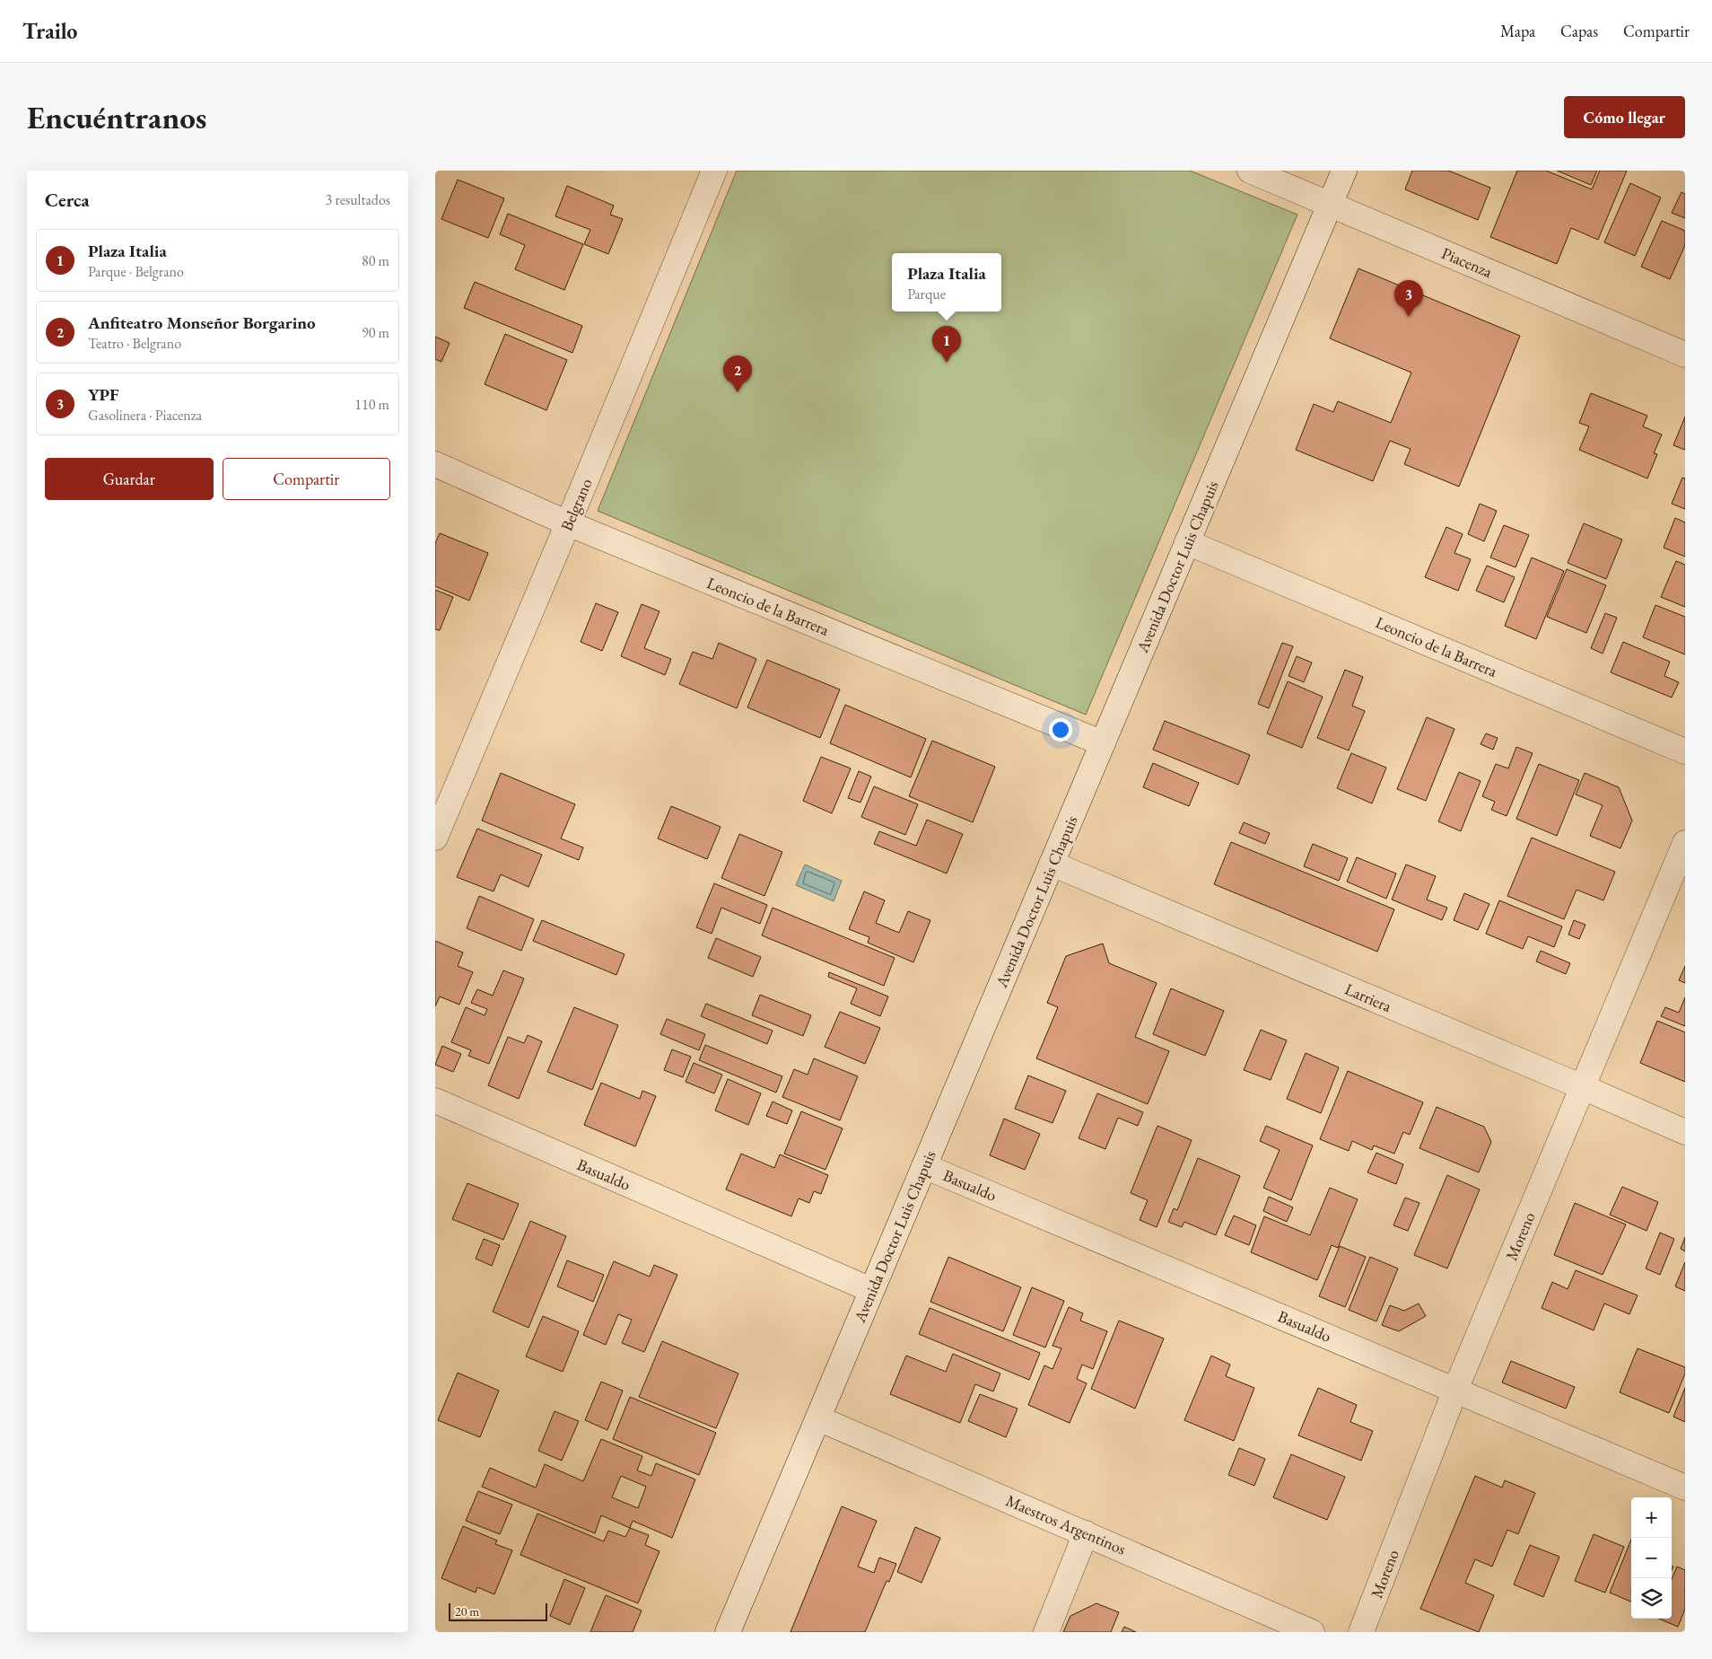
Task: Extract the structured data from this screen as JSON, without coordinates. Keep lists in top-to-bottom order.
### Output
{
  "streets": {
    "street": [
      "Piacenza",
      "Belgrano",
      "Avenida Doctor Luis Chapuis",
      "Leoncio de la Barrera",
      "Larriera",
      "Basualdo",
      "Moreno",
      "Maestros Argentinos"
    ]
  },
  "crossings": [
    ["Piacenza", "Avenida Doctor Luis Chapuis"],
    ["Belgrano", "Leoncio de la Barrera"],
    ["Avenida Doctor Luis Chapuis", "Leoncio de la Barrera"],
    ["Avenida Doctor Luis Chapuis", "Larriera"],
    ["Avenida Doctor Luis Chapuis", "Basualdo"],
    ["Avenida Doctor Luis Chapuis", "Maestros Argentinos"],
    ["Larriera", "Moreno"],
    ["Basualdo", "Moreno"]
  ],
  "scale_bar": "20 m",
  "page": {
    "header": "Trailo",
    "nav": ["Mapa", "Capas", "Compartir"],
    "buttons": [
      "Cómo llegar",
      ["Guardar", "Compartir"]
    ],
    "title": "Encuéntranos",
    "heading": ["Cerca", "3 resultados"],
    "list": [
      {
        "mark": "1",
        "name": "Plaza Italia",
        "note": "Parque · Belgrano",
        "value": "80 m"
      },
      {
        "mark": "2",
        "name": "Anfiteatro Monseñor Borgarino",
        "note": "Teatro · Belgrano",
        "value": "90 m"
      },
      {
        "mark": "3",
        "name": "YPF",
        "note": "Gasolinera · Piacenza",
        "value": "110 m"
      }
    ],
    "popup": ["Plaza Italia", "Parque"],
    "pins": ["3", "1", "2"],
    "map_buttons": ["+", "−"],
    "scale": "20 m"
  }
}
